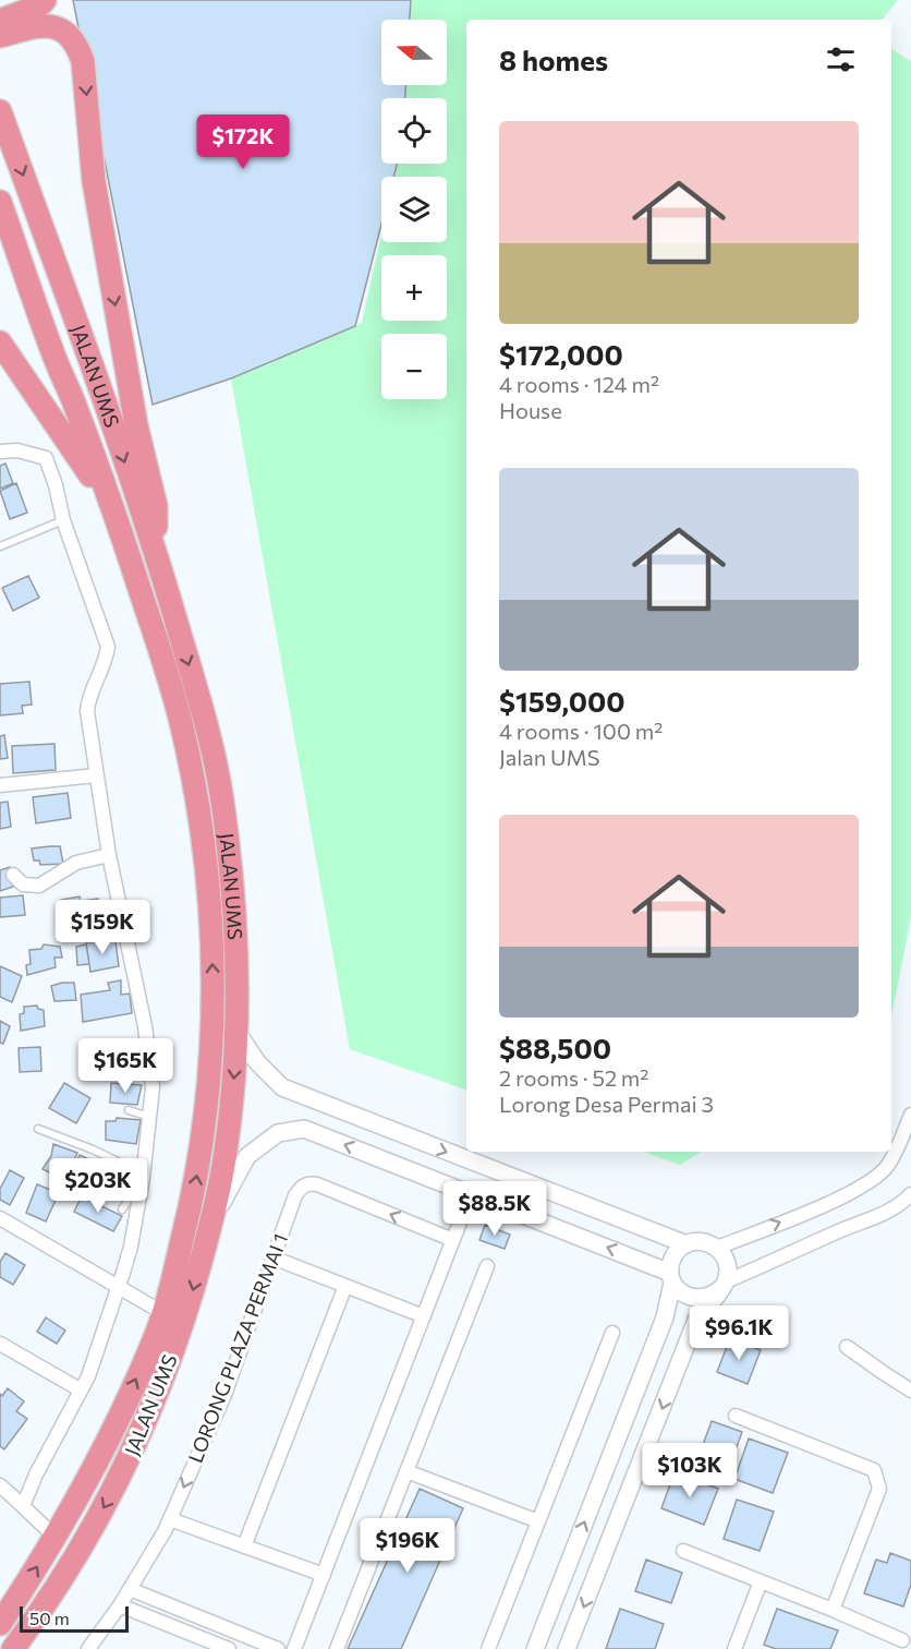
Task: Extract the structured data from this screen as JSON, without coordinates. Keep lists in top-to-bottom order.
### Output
{
  "streets": {
    "highway": ["JALAN UMS"],
    "street": ["LORONG PLAZA PERMAI 1"]
  },
  "scale_bar": "50 m",
  "north": "left",
  "page": {
    "map_buttons": ["+", "−"],
    "heading": "8 homes",
    "list": [
      {
        "name": "$172,000",
        "note": "4 rooms · 124 m² · House"
      },
      {
        "name": "$159,000",
        "note": "4 rooms · 100 m² · Jalan UMS"
      },
      {
        "name": "$88,500",
        "note": "2 rooms · 52 m² · Lorong Desa Permai 3"
      }
    ],
    "price": [
      "$172K",
      "$159K",
      "$165K",
      "$203K",
      "$88.5K",
      "$96.1K",
      "$103K",
      "$196K"
    ],
    "scale": "50 m"
  }
}
